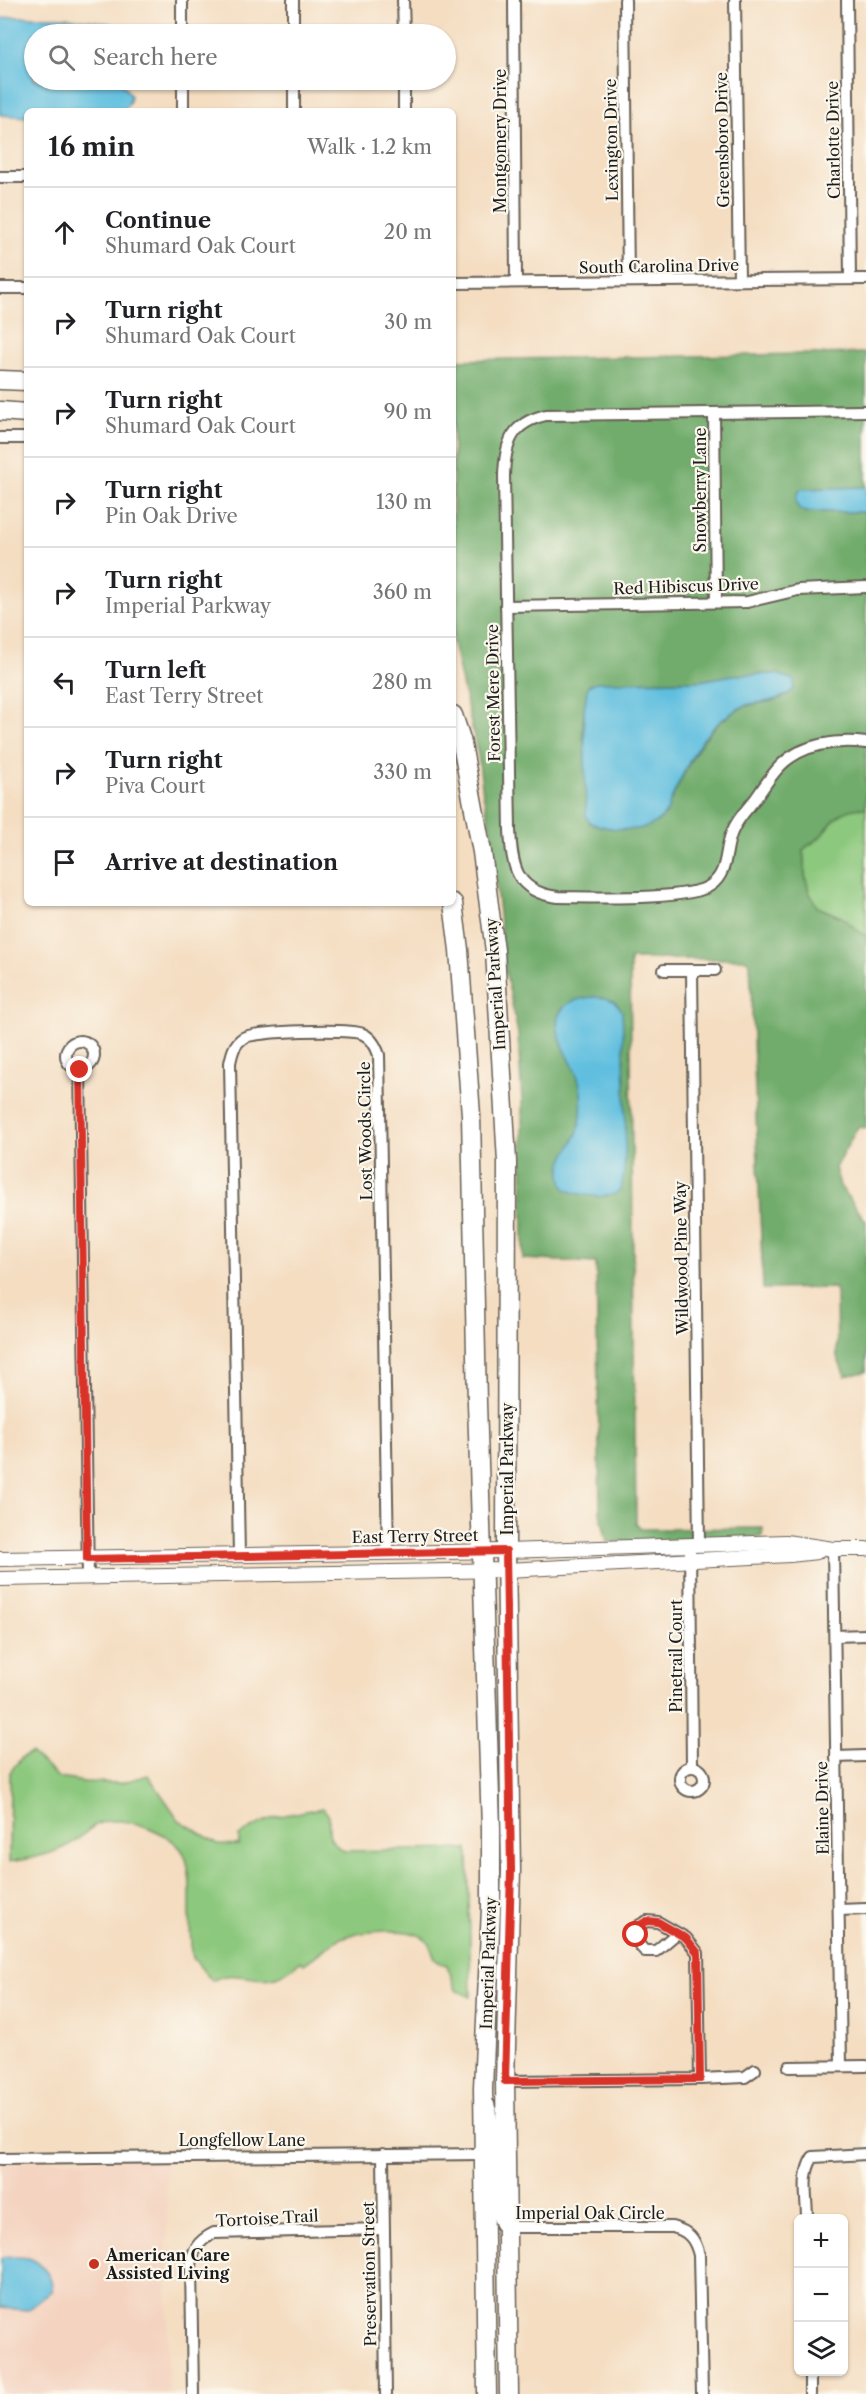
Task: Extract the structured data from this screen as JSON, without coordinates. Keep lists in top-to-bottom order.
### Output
{
  "streets": {
    "main road": ["Imperial Parkway"],
    "street": [
      "Lexington Drive",
      "Greensboro Drive",
      "Charlotte Drive",
      "Montgomery Drive",
      "South Carolina Drive",
      "Snowberry Lane",
      "Red Hibiscus Drive",
      "Forest Mere Drive",
      "Lost Woods Circle",
      "Wildwood Pine Way",
      "East Terry Street",
      "Pinetrail Court",
      "Elaine Drive",
      "Longfellow Lane",
      "Imperial Oak Circle",
      "Tortoise Trail",
      "Preservation Street"
    ]
  },
  "crossings": [
    ["Lexington Drive", "South Carolina Drive"],
    ["Greensboro Drive", "South Carolina Drive"],
    ["Charlotte Drive", "South Carolina Drive"],
    ["Montgomery Drive", "South Carolina Drive"],
    ["Snowberry Lane", "Red Hibiscus Drive"],
    ["Snowberry Lane", "Forest Mere Drive"],
    ["Red Hibiscus Drive", "Forest Mere Drive"],
    ["Imperial Parkway", "East Terry Street"],
    ["Imperial Parkway", "Longfellow Lane"],
    ["Imperial Parkway", "Imperial Oak Circle"],
    ["Lost Woods Circle", "East Terry Street"],
    ["Wildwood Pine Way", "East Terry Street"],
    ["Wildwood Pine Way", "Pinetrail Court"],
    ["East Terry Street", "Pinetrail Court"],
    ["East Terry Street", "Elaine Drive"],
    ["Longfellow Lane", "Preservation Street"],
    ["Tortoise Trail", "Preservation Street"]
  ],
  "places": ["American Care Assisted Living"],
  "page": {
    "search": "Search here",
    "heading": ["16 min", "Walk · 1.2 km"],
    "list": [
      ["Continue", "Shumard Oak Court", "20 m"],
      ["Turn right", "Shumard Oak Court", "30 m"],
      ["Turn right", "Shumard Oak Court", "90 m"],
      ["Turn right", "Pin Oak Drive", "130 m"],
      ["Turn right", "Imperial Parkway", "360 m"],
      ["Turn left", "East Terry Street", "280 m"],
      ["Turn right", "Piva Court", "330 m"],
      "Arrive at destination"
    ],
    "map_buttons": ["+", "−"]
  }
}
